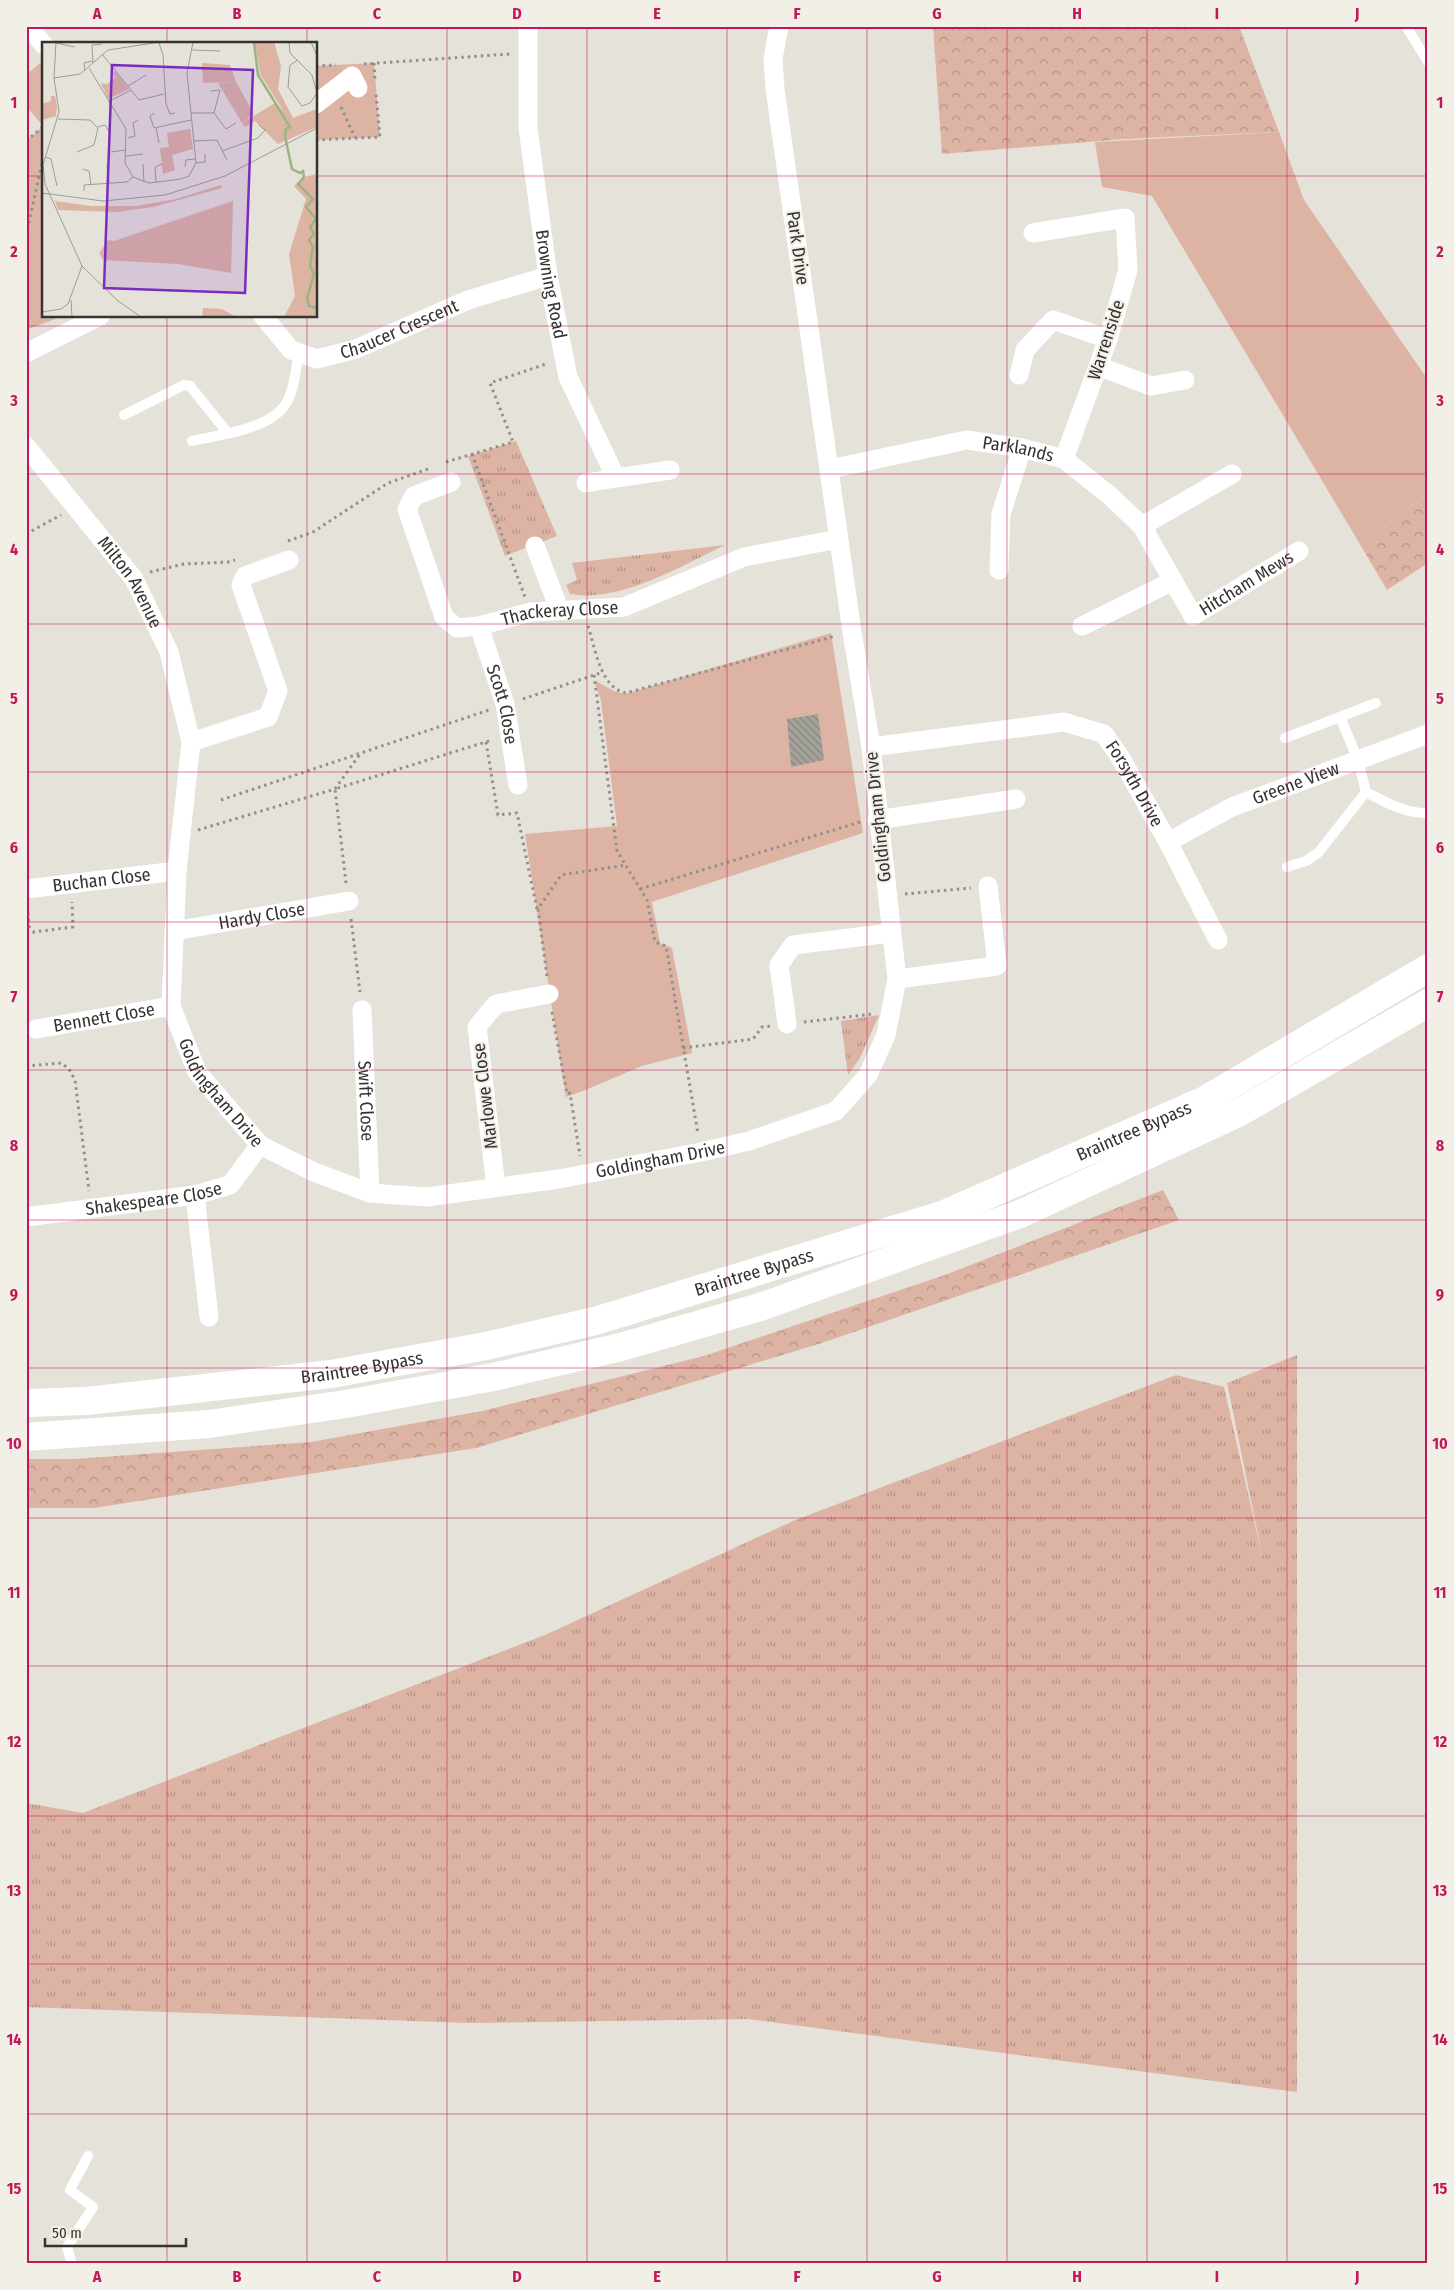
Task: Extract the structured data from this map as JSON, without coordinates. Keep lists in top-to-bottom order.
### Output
{
  "streets": {
    "highway": ["Braintree Bypass"],
    "street": [
      "Park Drive",
      "Browning Road",
      "Chaucer Crescent",
      "Warrenside",
      "Parklands",
      "Hitcham Mews",
      "Milton Avenue",
      "Thackeray Close",
      "Scott Close",
      "Greene View",
      "Forsyth Drive",
      "Goldingham Drive",
      "Buchan Close",
      "Hardy Close",
      "Bennett Close",
      "Marlowe Close",
      "Swift Close",
      "Shakespeare Close"
    ]
  },
  "crossings": [
    ["Park Drive", "Parklands"],
    ["Park Drive", "Goldingham Drive"],
    ["Browning Road", "Chaucer Crescent"],
    ["Warrenside", "Parklands"],
    ["Parklands", "Hitcham Mews"],
    ["Parklands", "Goldingham Drive"],
    ["Milton Avenue", "Goldingham Drive"],
    ["Thackeray Close", "Scott Close"],
    ["Thackeray Close", "Goldingham Drive"],
    ["Greene View", "Forsyth Drive"],
    ["Forsyth Drive", "Goldingham Drive"],
    ["Goldingham Drive", "Buchan Close"],
    ["Goldingham Drive", "Hardy Close"],
    ["Goldingham Drive", "Bennett Close"],
    ["Goldingham Drive", "Marlowe Close"],
    ["Goldingham Drive", "Swift Close"],
    ["Goldingham Drive", "Shakespeare Close"]
  ],
  "scale_bar": "50 m",
  "grid": {
    "columns": [
      "A",
      "B",
      "C",
      "D",
      "E",
      "F",
      "G",
      "H",
      "I",
      "J"
    ],
    "rows": [
      "1",
      "2",
      "3",
      "4",
      "5",
      "6",
      "7",
      "8",
      "9",
      "10",
      "11",
      "12",
      "13",
      "14",
      "15"
    ]
  }
}
